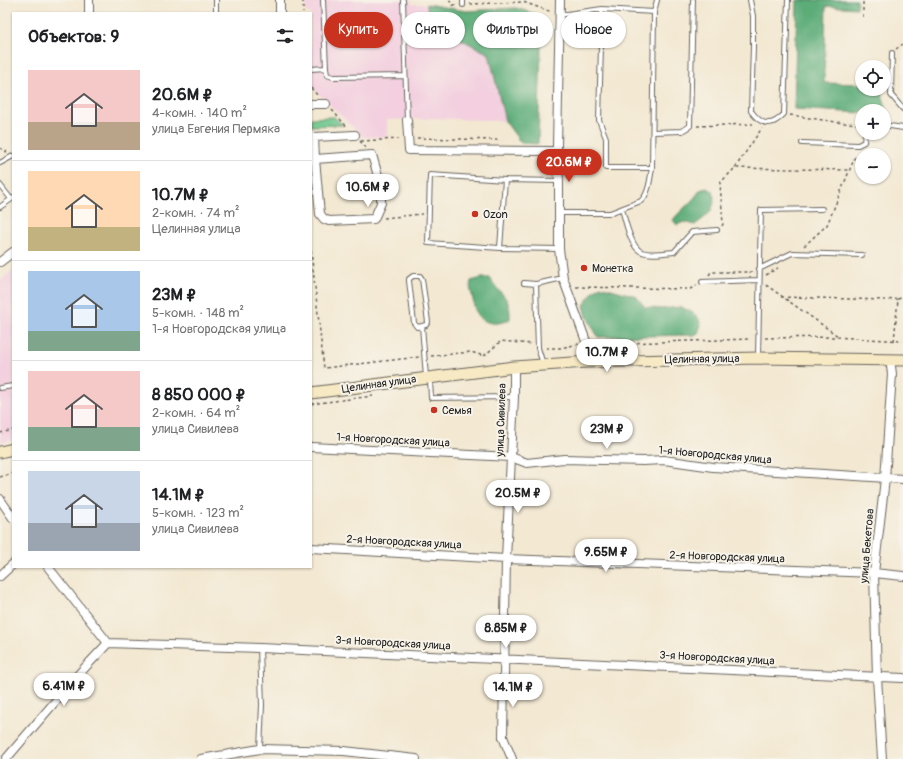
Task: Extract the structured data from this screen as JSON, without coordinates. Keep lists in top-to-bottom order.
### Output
{
  "streets": {
    "main road": ["Целинная улица"],
    "street": [
      "улица Сивилева",
      "1-я Новгородская улица",
      "2-я Новгородская улица",
      "улица Бекетова",
      "3-я Новгородская улица"
    ]
  },
  "crossings": [
    ["Целинная улица", "улица Сивилева"],
    ["Целинная улица", "улица Бекетова"],
    ["улица Сивилева", "1-я Новгородская улица"],
    ["улица Сивилева", "2-я Новгородская улица"],
    ["улица Сивилева", "3-я Новгородская улица"],
    ["1-я Новгородская улица", "улица Бекетова"],
    ["2-я Новгородская улица", "улица Бекетова"],
    ["улица Бекетова", "3-я Новгородская улица"]
  ],
  "places": ["Ozon", "Монетка", "Семья"],
  "page": {
    "chip": [
      "Купить",
      "Снять",
      "Фильтры",
      "Новое"
    ],
    "heading": "Объектов: 9",
    "map_buttons": ["+", "−"],
    "list": [
      {
        "name": "20.6M ₽",
        "note": "4-комн. · 140 m² · улица Евгения Пермяка"
      },
      {
        "name": "10.7M ₽",
        "note": "2-комн. · 74 m² · Целинная улица"
      },
      {
        "name": "23M ₽",
        "note": "5-комн. · 148 m² · 1-я Новгородская улица"
      },
      {
        "name": "8 850 000 ₽",
        "note": "2-комн. · 64 m² · улица Сивилева"
      },
      {
        "name": "14.1M ₽",
        "note": "5-комн. · 123 m² · улица Сивилева"
      }
    ],
    "price": [
      "20.6M ₽",
      "10.6M ₽",
      "10.7M ₽",
      "23M ₽",
      "20.5M ₽",
      "9.65M ₽",
      "8.85M ₽",
      "6.41M ₽",
      "14.1M ₽"
    ]
  }
}
